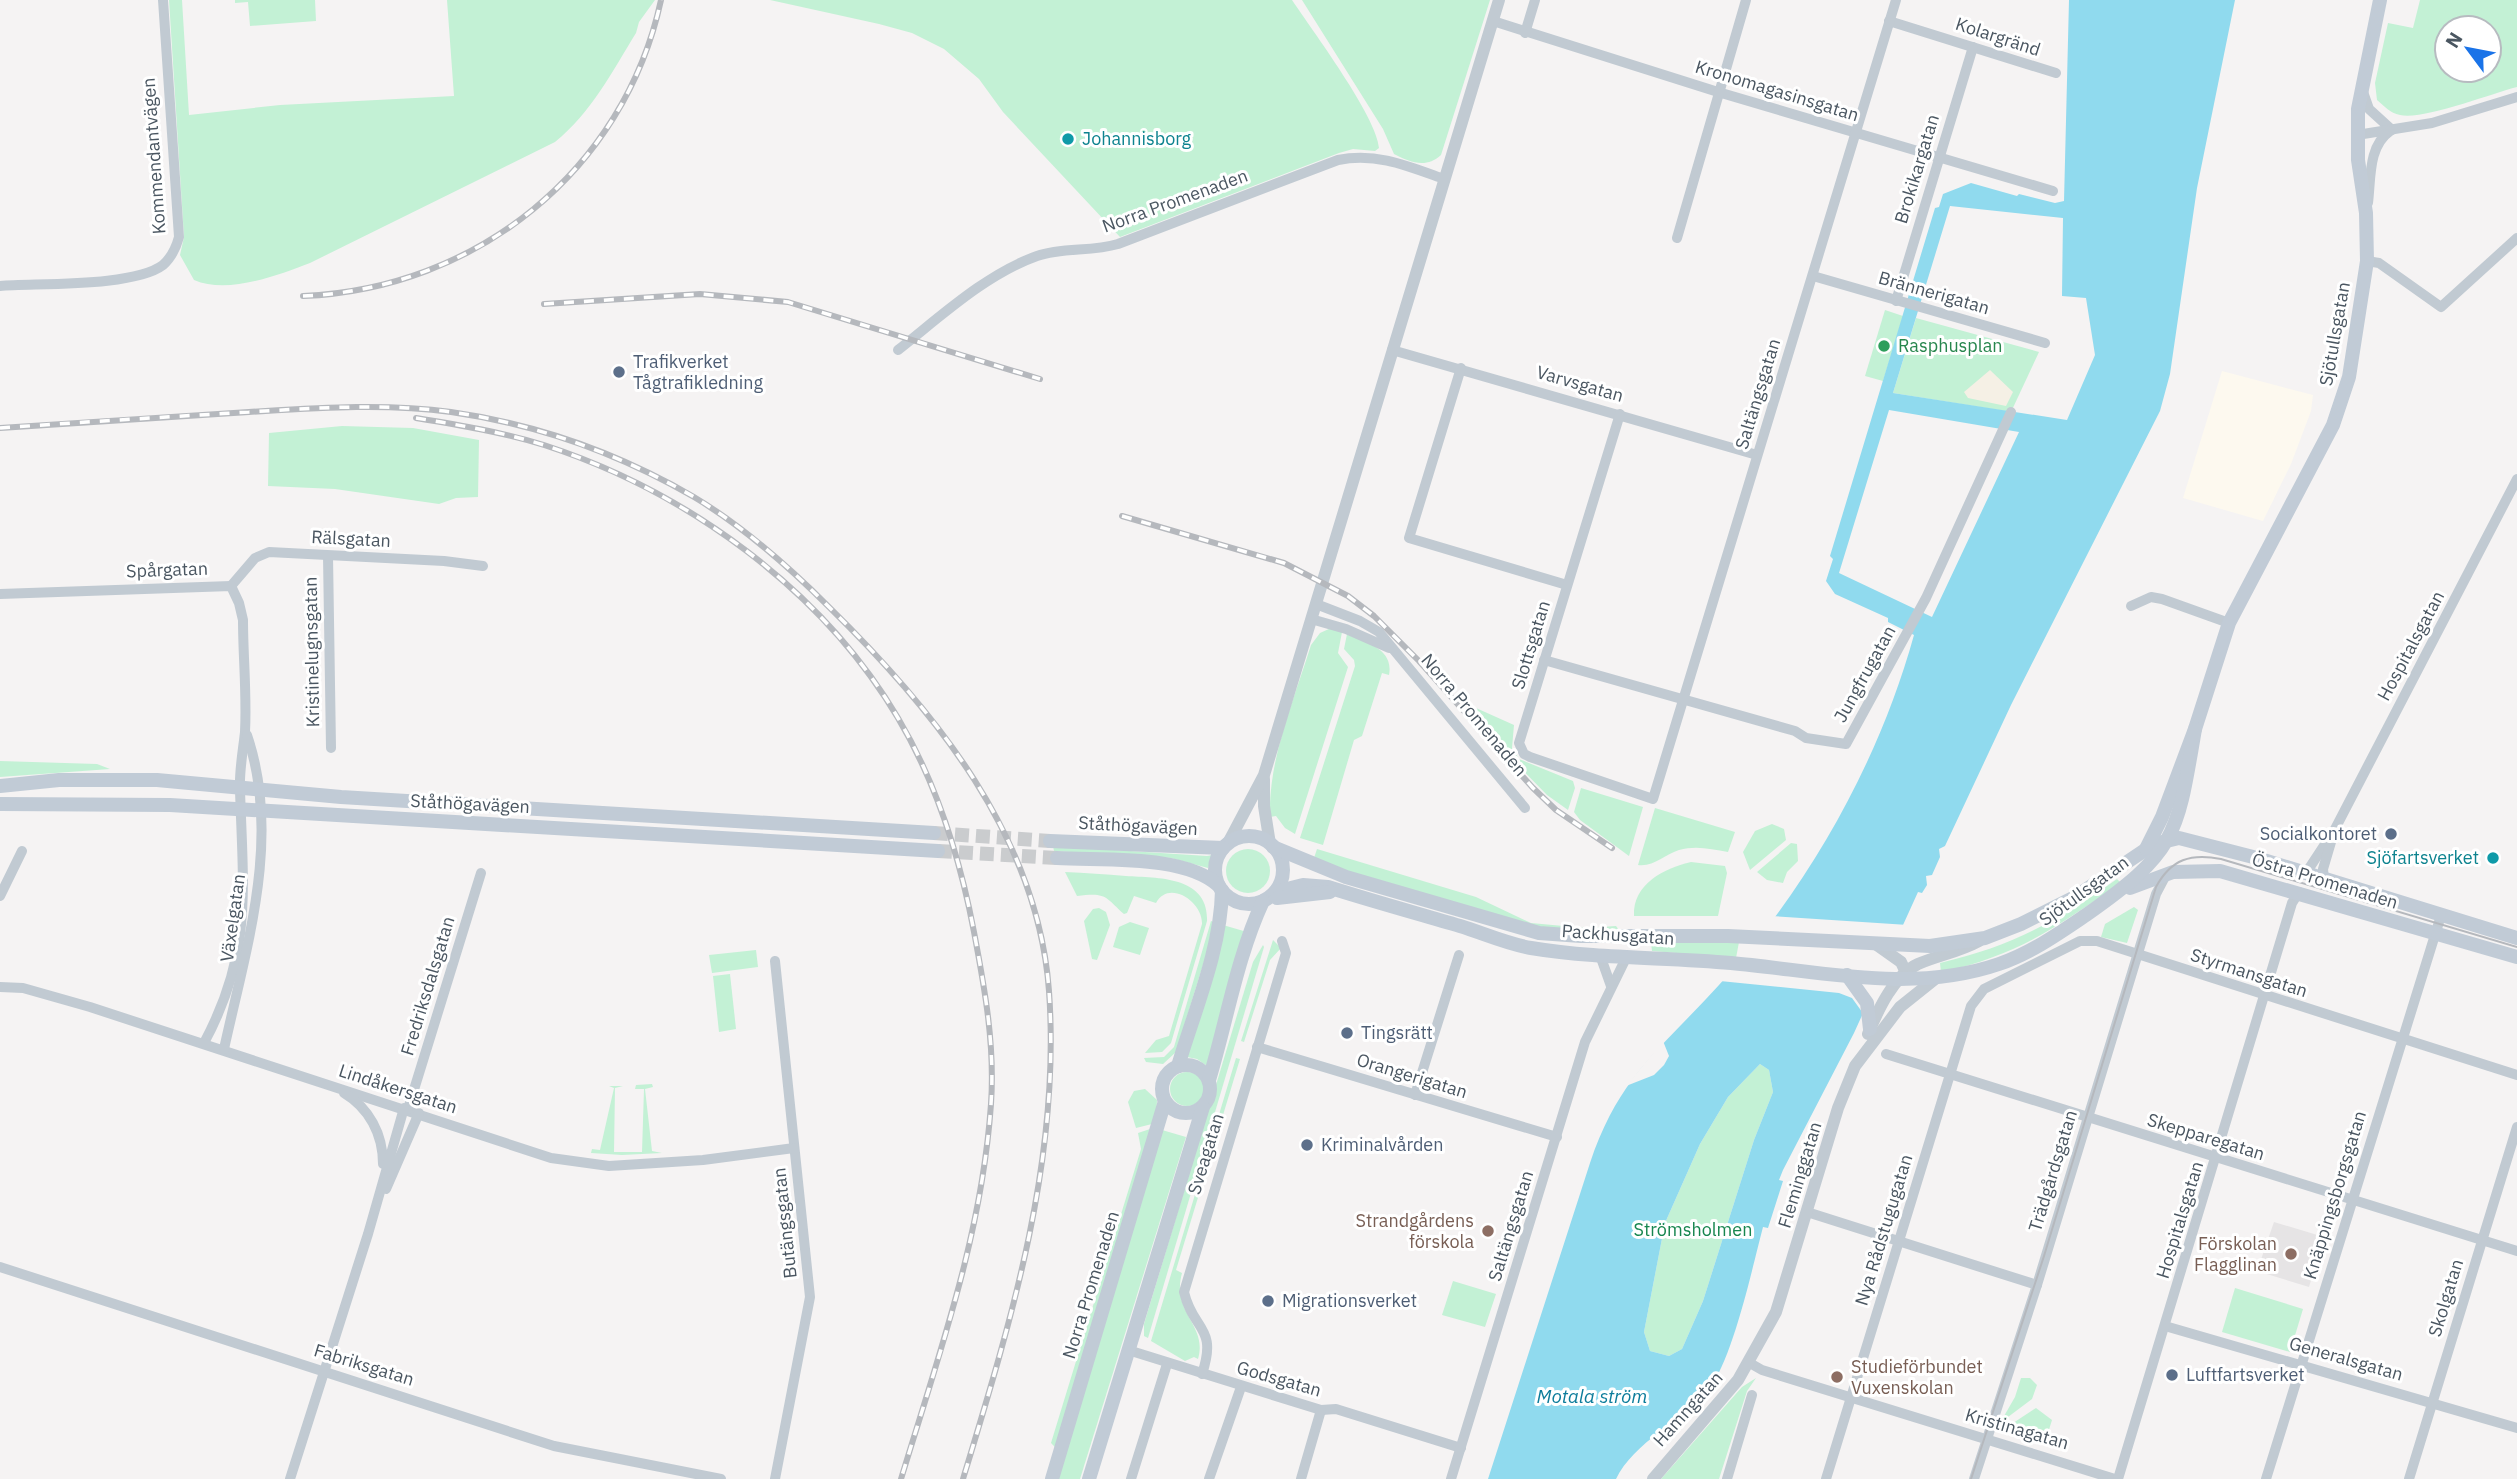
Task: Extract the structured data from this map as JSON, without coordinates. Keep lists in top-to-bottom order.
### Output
{
  "streets": {
    "main road": [
      "Norra Promenaden",
      "Sjötullsgatan",
      "Ståthögavägen",
      "Östra Promenaden",
      "Packhusgatan"
    ],
    "street": [
      "Kolargränd",
      "Kronomagasinsgatan",
      "Kommendantvägen",
      "Brokikargatan",
      "Brännerigatan",
      "Varvsgatan",
      "Saltängsgatan",
      "Rälsgatan",
      "Spårgatan",
      "Slottsgatan",
      "Hospitalsgatan",
      "Kristinelugnsgatan",
      "Jungfrugatan",
      "Växelgatan",
      "Styrmansgatan",
      "Fredriksdalsgatan",
      "Orangerigatan",
      "Lindåkersgatan",
      "Skepparegatan",
      "Sveagatan",
      "Trädgårdsgatan",
      "Fleminggatan",
      "Knäppingsborgsgatan",
      "Butängsgatan",
      "Nya Rådstugugatan",
      "Skolgatan",
      "Generalsgatan",
      "Fabriksgatan",
      "Godsgatan",
      "Hamngatan",
      "Kristinagatan"
    ]
  },
  "crossings": [
    ["Kolargränd", "Brokikargatan"],
    ["Kolargränd", "Saltängsgatan"],
    ["Kronomagasinsgatan", "Brokikargatan"],
    ["Kronomagasinsgatan", "Saltängsgatan"],
    ["Brokikargatan", "Brännerigatan"],
    ["Brännerigatan", "Saltängsgatan"],
    ["Sjötullsgatan", "Östra Promenaden"],
    ["Sjötullsgatan", "Packhusgatan"],
    ["Sjötullsgatan", "Fleminggatan"],
    ["Varvsgatan", "Saltängsgatan"],
    ["Varvsgatan", "Slottsgatan"],
    ["Saltängsgatan", "Slottsgatan"],
    ["Saltängsgatan", "Jungfrugatan"],
    ["Saltängsgatan", "Packhusgatan"],
    ["Saltängsgatan", "Orangerigatan"],
    ["Saltängsgatan", "Godsgatan"],
    ["Rälsgatan", "Spårgatan"],
    ["Rälsgatan", "Kristinelugnsgatan"],
    ["Spårgatan", "Ståthögavägen"],
    ["Spårgatan", "Växelgatan"],
    ["Slottsgatan", "Jungfrugatan"],
    ["Hospitalsgatan", "Östra Promenaden"],
    ["Hospitalsgatan", "Styrmansgatan"],
    ["Hospitalsgatan", "Skepparegatan"],
    ["Hospitalsgatan", "Generalsgatan"],
    ["Hospitalsgatan", "Kristinagatan"],
    ["Ståthögavägen", "Växelgatan"],
    ["Ståthögavägen", "Packhusgatan"],
    ["Östra Promenaden", "Trädgårdsgatan"],
    ["Östra Promenaden", "Knäppingsborgsgatan"],
    ["Växelgatan", "Lindåkersgatan"],
    ["Packhusgatan", "Fleminggatan"],
    ["Styrmansgatan", "Trädgårdsgatan"],
    ["Styrmansgatan", "Knäppingsborgsgatan"],
    ["Styrmansgatan", "Nya Rådstugugatan"],
    ["Fredriksdalsgatan", "Lindåkersgatan"],
    ["Fredriksdalsgatan", "Fabriksgatan"],
    ["Orangerigatan", "Sveagatan"],
    ["Lindåkersgatan", "Butängsgatan"],
    ["Skepparegatan", "Trädgårdsgatan"],
    ["Skepparegatan", "Knäppingsborgsgatan"],
    ["Skepparegatan", "Nya Rådstugugatan"],
    ["Skepparegatan", "Skolgatan"],
    ["Sveagatan", "Godsgatan"],
    ["Trädgårdsgatan", "Kristinagatan"],
    ["Fleminggatan", "Hamngatan"],
    ["Fleminggatan", "Kristinagatan"],
    ["Knäppingsborgsgatan", "Generalsgatan"],
    ["Nya Rådstugugatan", "Kristinagatan"],
    ["Skolgatan", "Generalsgatan"],
    ["Hamngatan", "Kristinagatan"]
  ],
  "water": ["Motala ström"],
  "parks": ["Strömsholmen"],
  "places": [
    "Johannisborg",
    "Rasphusplan",
    "Trafikverket Tågtrafikledning",
    "Socialkontoret",
    "Sjöfartsverket",
    "Tingsrätt",
    "Kriminalvården",
    "Strandgårdens förskola",
    "Förskolan Flagglinan",
    "Migrationsverket",
    "Luftfartsverket",
    "Studieförbundet Vuxenskolan"
  ],
  "north": "top left"
}
